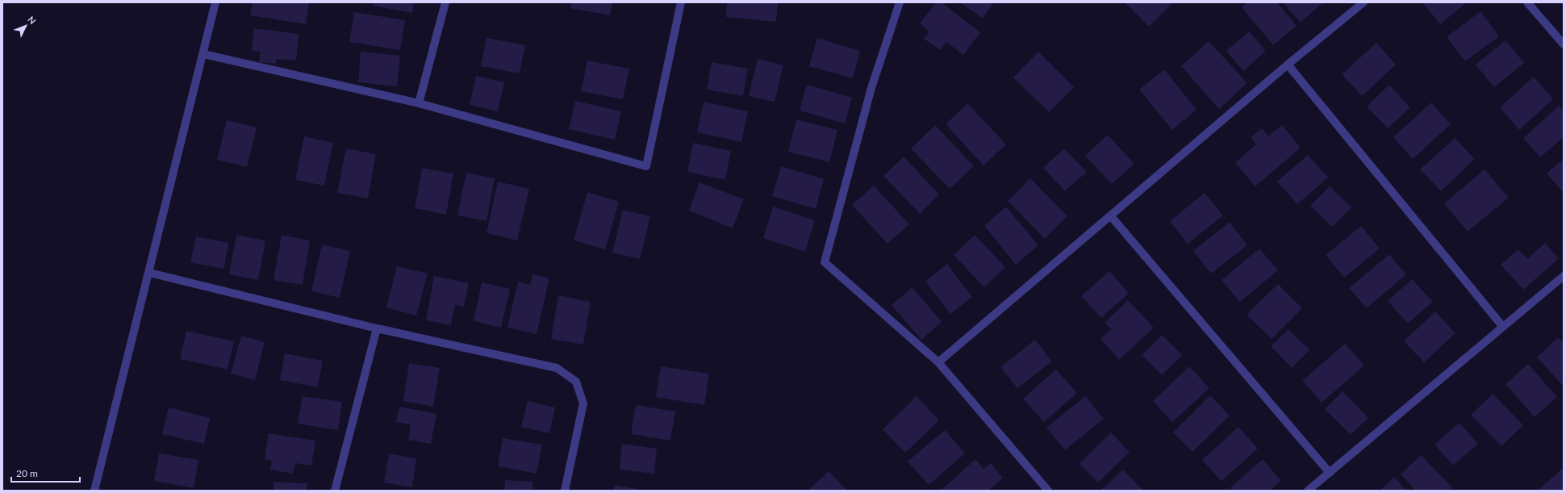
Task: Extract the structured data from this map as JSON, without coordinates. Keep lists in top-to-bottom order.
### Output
{
  "scale_bar": "20 m",
  "north": "top right"
}
